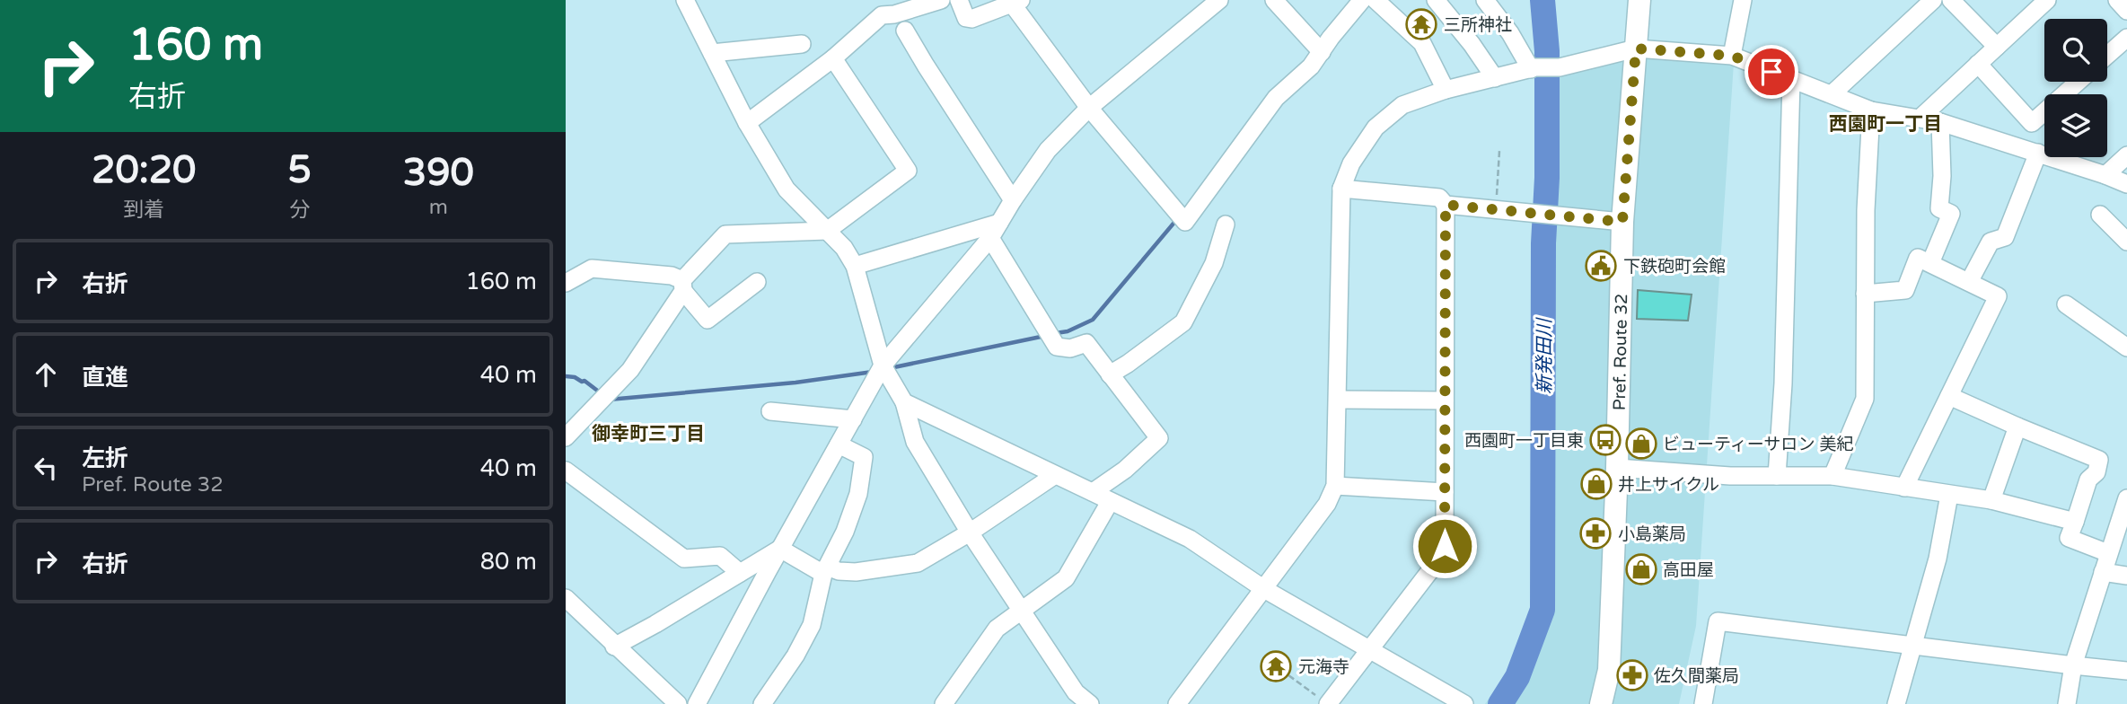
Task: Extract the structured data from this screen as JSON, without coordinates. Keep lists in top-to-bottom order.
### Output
{
  "streets": {
    "main road": ["Pref. Route 32"]
  },
  "districts": ["西園町一丁目", "御幸町三丁目"],
  "water": ["新発田川"],
  "places": {
    "temple": ["三所神社", "元海寺"],
    "public building": ["下鉄砲町会館"],
    "bus stop": ["西園町一丁目東"],
    "shop": ["ビューティーサロン 美紀", "井上サイクル", "高田屋"],
    "pharmacy": ["小島薬局", "佐久間薬局"]
  },
  "page": {
    "turn": ["160 m", "右折"],
    "eta": [
      "20:20",
      "到着",
      "5",
      "分",
      "390",
      "m"
    ],
    "list": [
      {
        "name": "右折",
        "value": "160 m"
      },
      {
        "name": "直進",
        "value": "40 m"
      },
      {
        "name": "左折",
        "note": "Pref. Route 32",
        "value": "40 m"
      },
      {
        "name": "右折",
        "value": "80 m"
      }
    ]
  }
}
